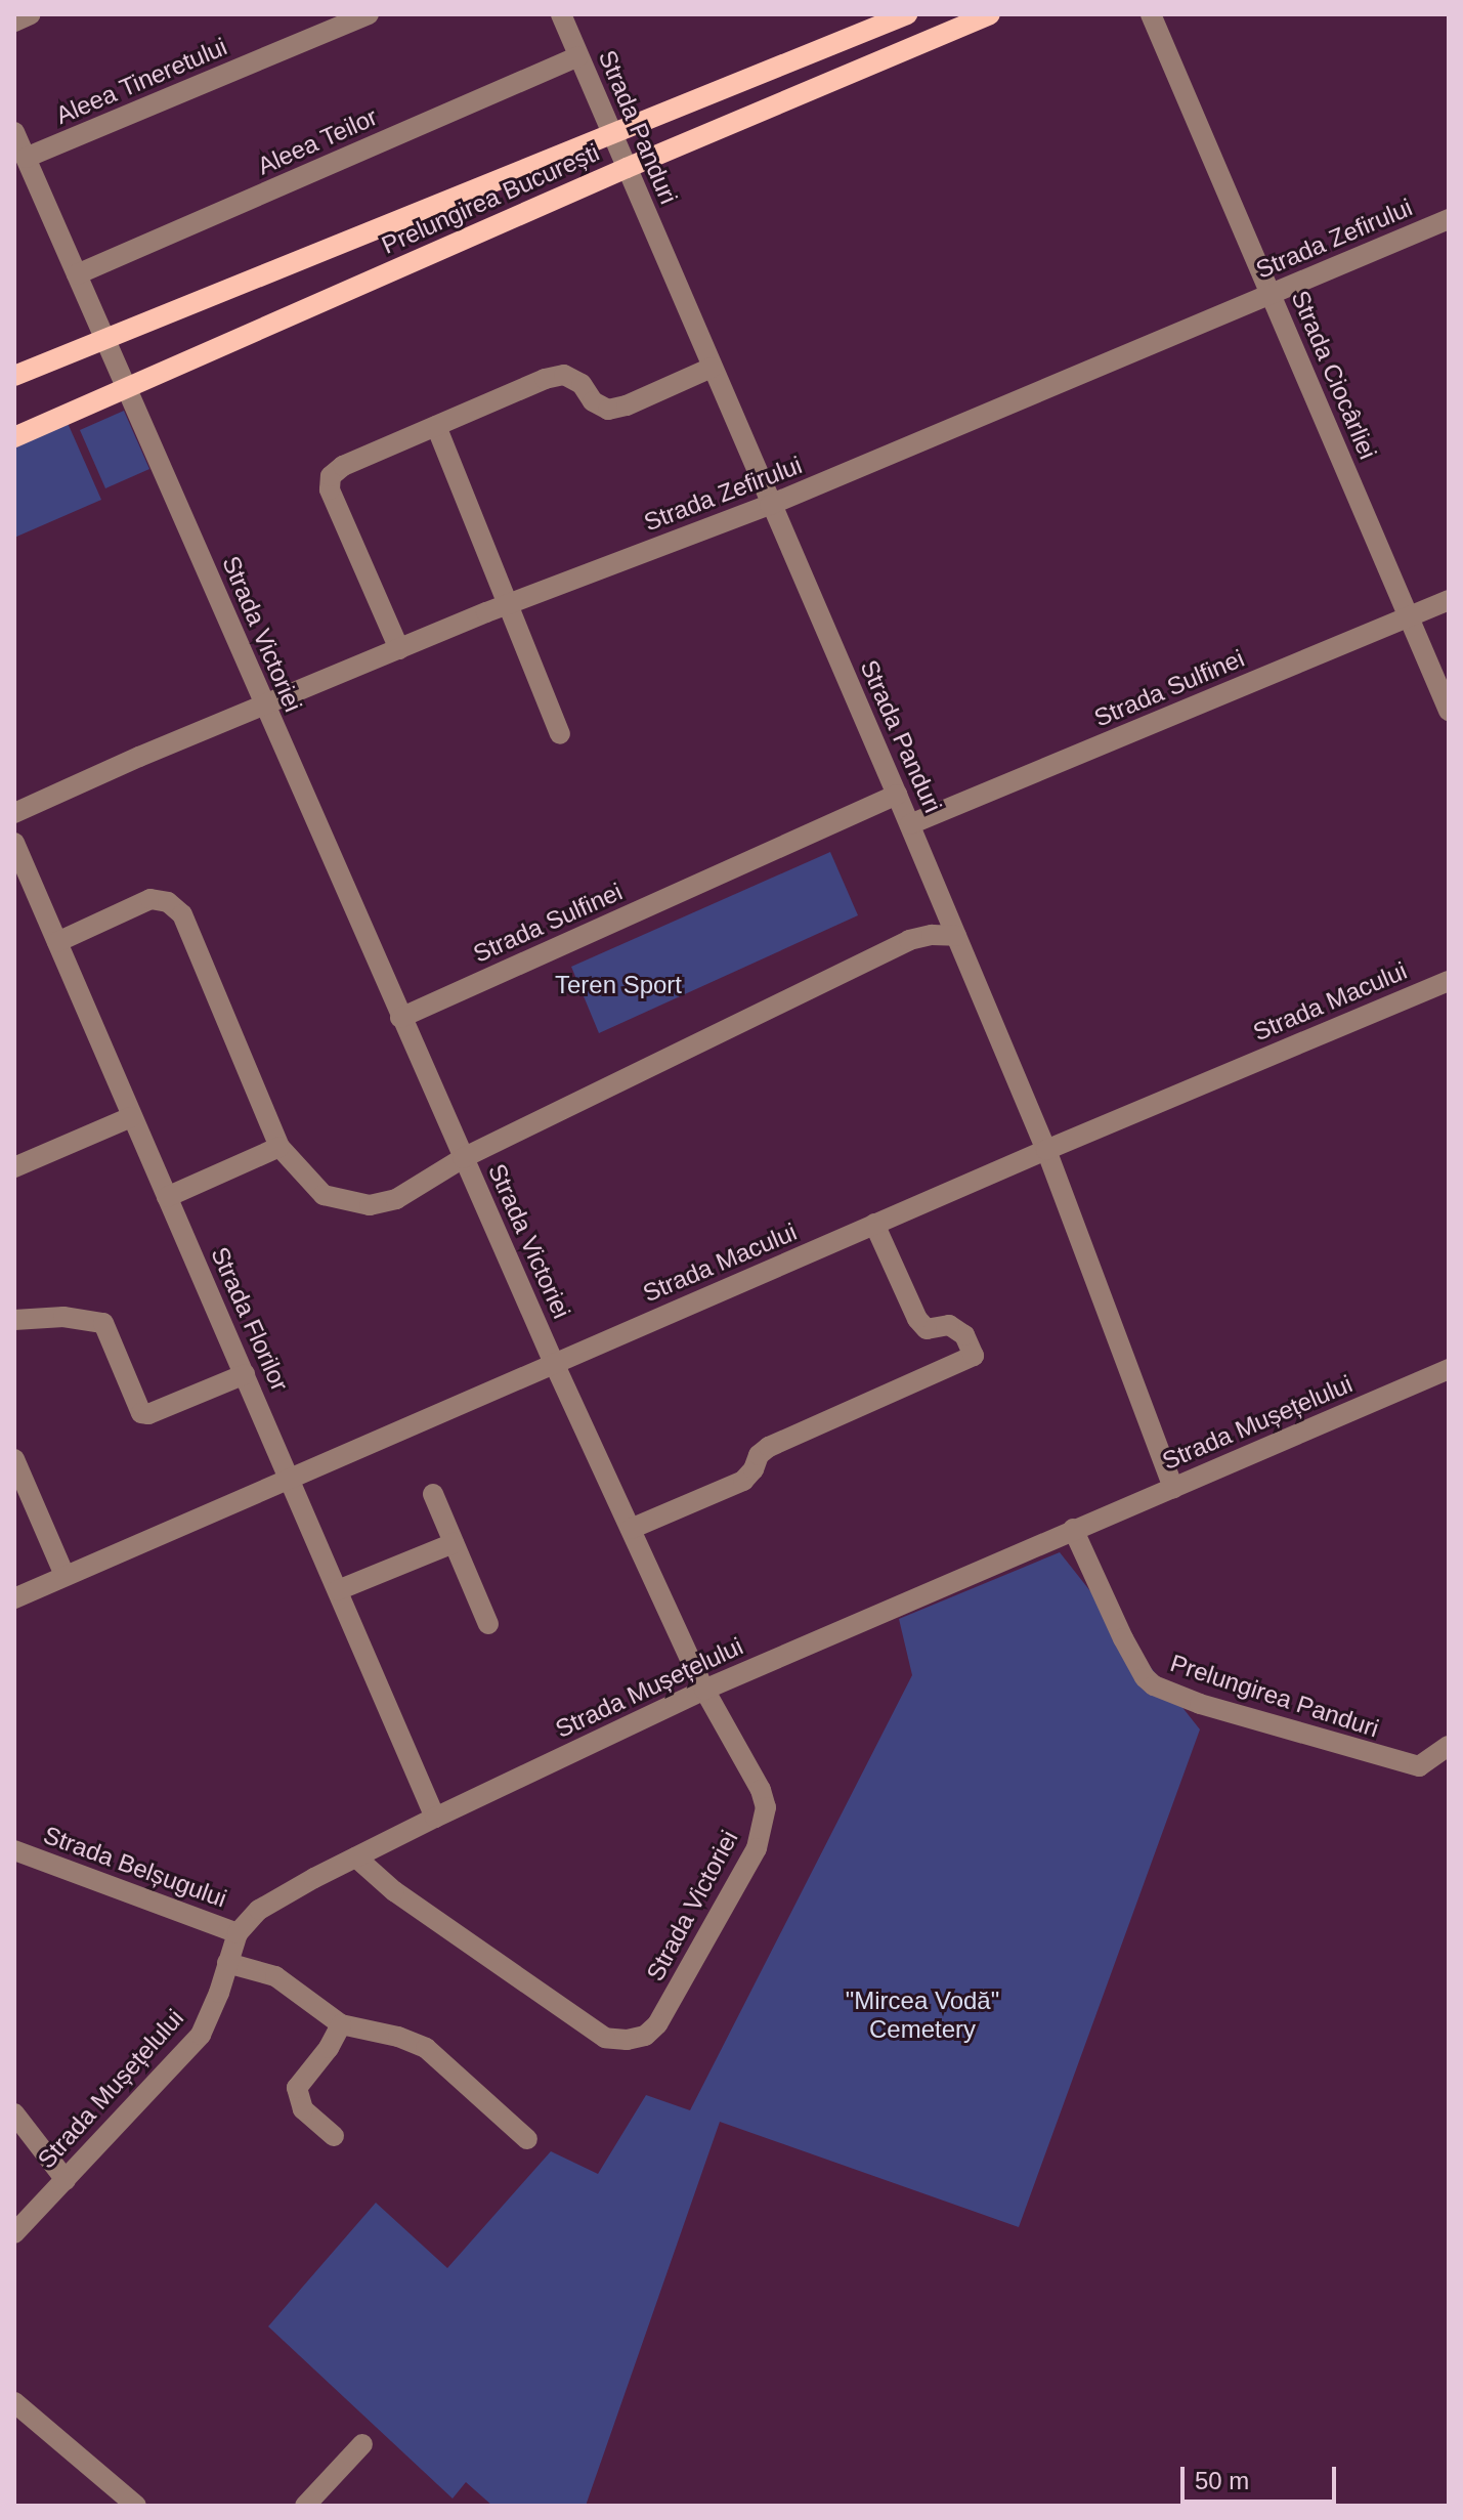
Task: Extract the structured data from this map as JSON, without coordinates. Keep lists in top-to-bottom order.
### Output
{
  "streets": {
    "main road": ["Prelungirea București"],
    "street": [
      "Aleea Tineretului",
      "Strada Panduri",
      "Aleea Teilor",
      "Strada Zefirului",
      "Strada Ciocârliei",
      "Strada Victoriei",
      "Strada Sulfinei",
      "Strada Macului",
      "Strada Florilor",
      "Strada Mușețelului",
      "Prelungirea Panduri",
      "Strada Belșugului"
    ]
  },
  "crossings": [
    ["Aleea Tineretului", "Strada Victoriei"],
    ["Strada Panduri", "Aleea Teilor"],
    ["Strada Panduri", "Prelungirea București"],
    ["Strada Panduri", "Strada Zefirului"],
    ["Strada Panduri", "Strada Sulfinei"],
    ["Strada Panduri", "Strada Macului"],
    ["Strada Panduri", "Strada Mușețelului"],
    ["Aleea Teilor", "Strada Victoriei"],
    ["Prelungirea București", "Strada Victoriei"],
    ["Strada Zefirului", "Strada Ciocârliei"],
    ["Strada Zefirului", "Strada Victoriei"],
    ["Strada Ciocârliei", "Strada Sulfinei"],
    ["Strada Victoriei", "Strada Sulfinei"],
    ["Strada Victoriei", "Strada Macului"],
    ["Strada Victoriei", "Strada Mușețelului"],
    ["Strada Macului", "Strada Florilor"],
    ["Strada Florilor", "Strada Mușețelului"],
    ["Strada Mușețelului", "Prelungirea Panduri"],
    ["Strada Mușețelului", "Strada Belșugului"]
  ],
  "parks": ["Teren Sport", "\"Mircea Vodă\" Cemetery"],
  "scale_bar": "50 m"
}
